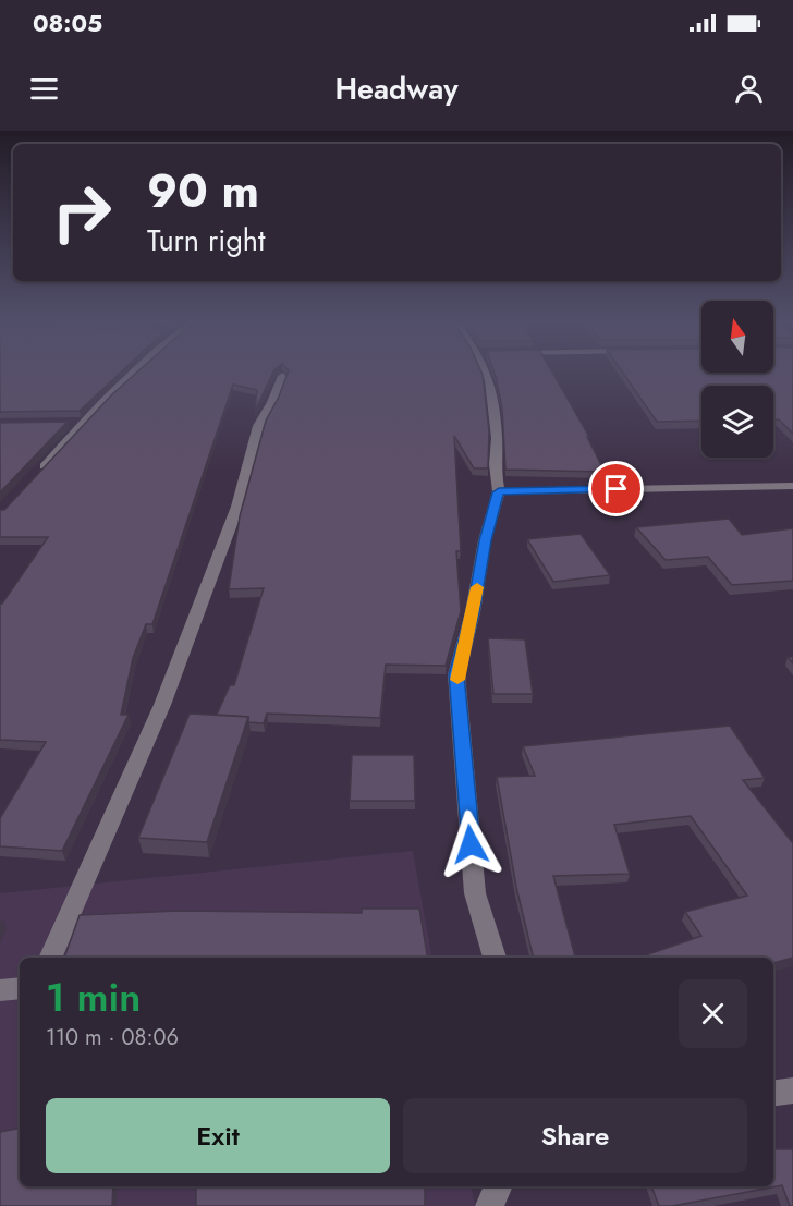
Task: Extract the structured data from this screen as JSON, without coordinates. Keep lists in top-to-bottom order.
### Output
{
  "north": "top",
  "page": {
    "status": "08:05",
    "header": "Headway",
    "turn": ["90 m", "Turn right"],
    "heading": ["1 min", "110 m · 08:06"],
    "buttons": ["Exit", "Share"]
  }
}
